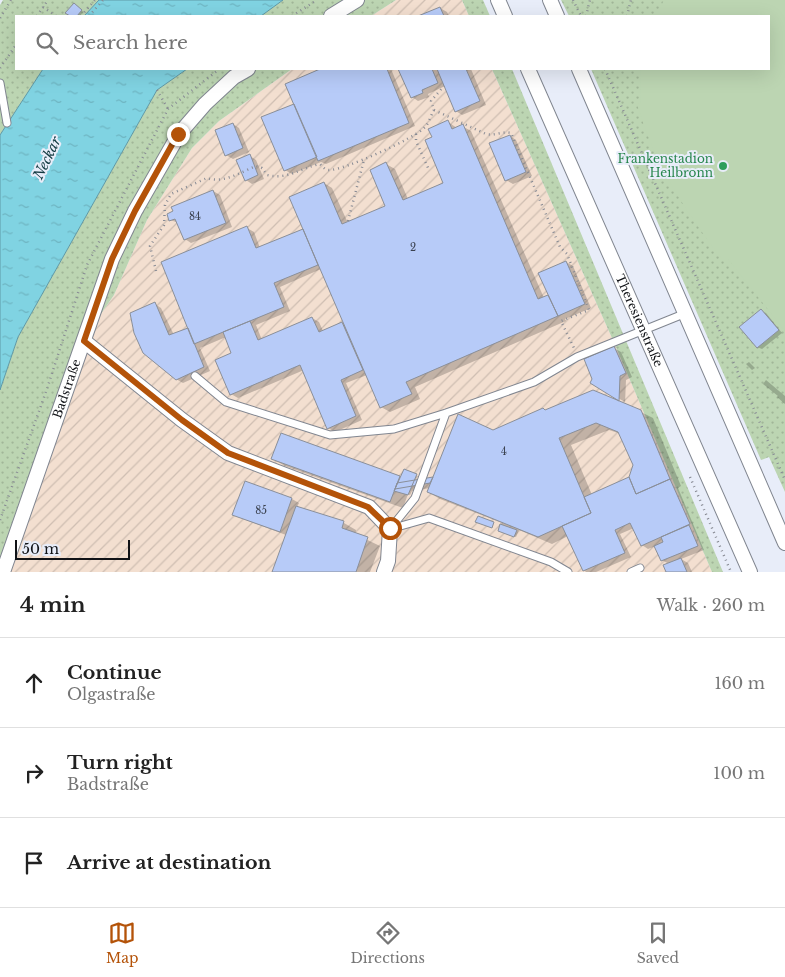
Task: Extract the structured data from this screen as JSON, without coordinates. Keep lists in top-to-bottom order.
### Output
{
  "streets": {
    "street": ["Theresienstraße", "Badstraße"]
  },
  "water": ["Neckar"],
  "places": ["Frankenstadion Heilbronn"],
  "house_numbers": [
    "84",
    "2",
    "4",
    "85"
  ],
  "scale_bar": "50 m",
  "page": {
    "search": "Search here",
    "scale": "50 m",
    "heading": ["4 min", "Walk · 260 m"],
    "list": [
      ["Continue", "Olgastraße", "160 m"],
      ["Turn right", "Badstraße", "100 m"],
      "Arrive at destination"
    ],
    "nav": ["Map", "Directions", "Saved"]
  }
}
